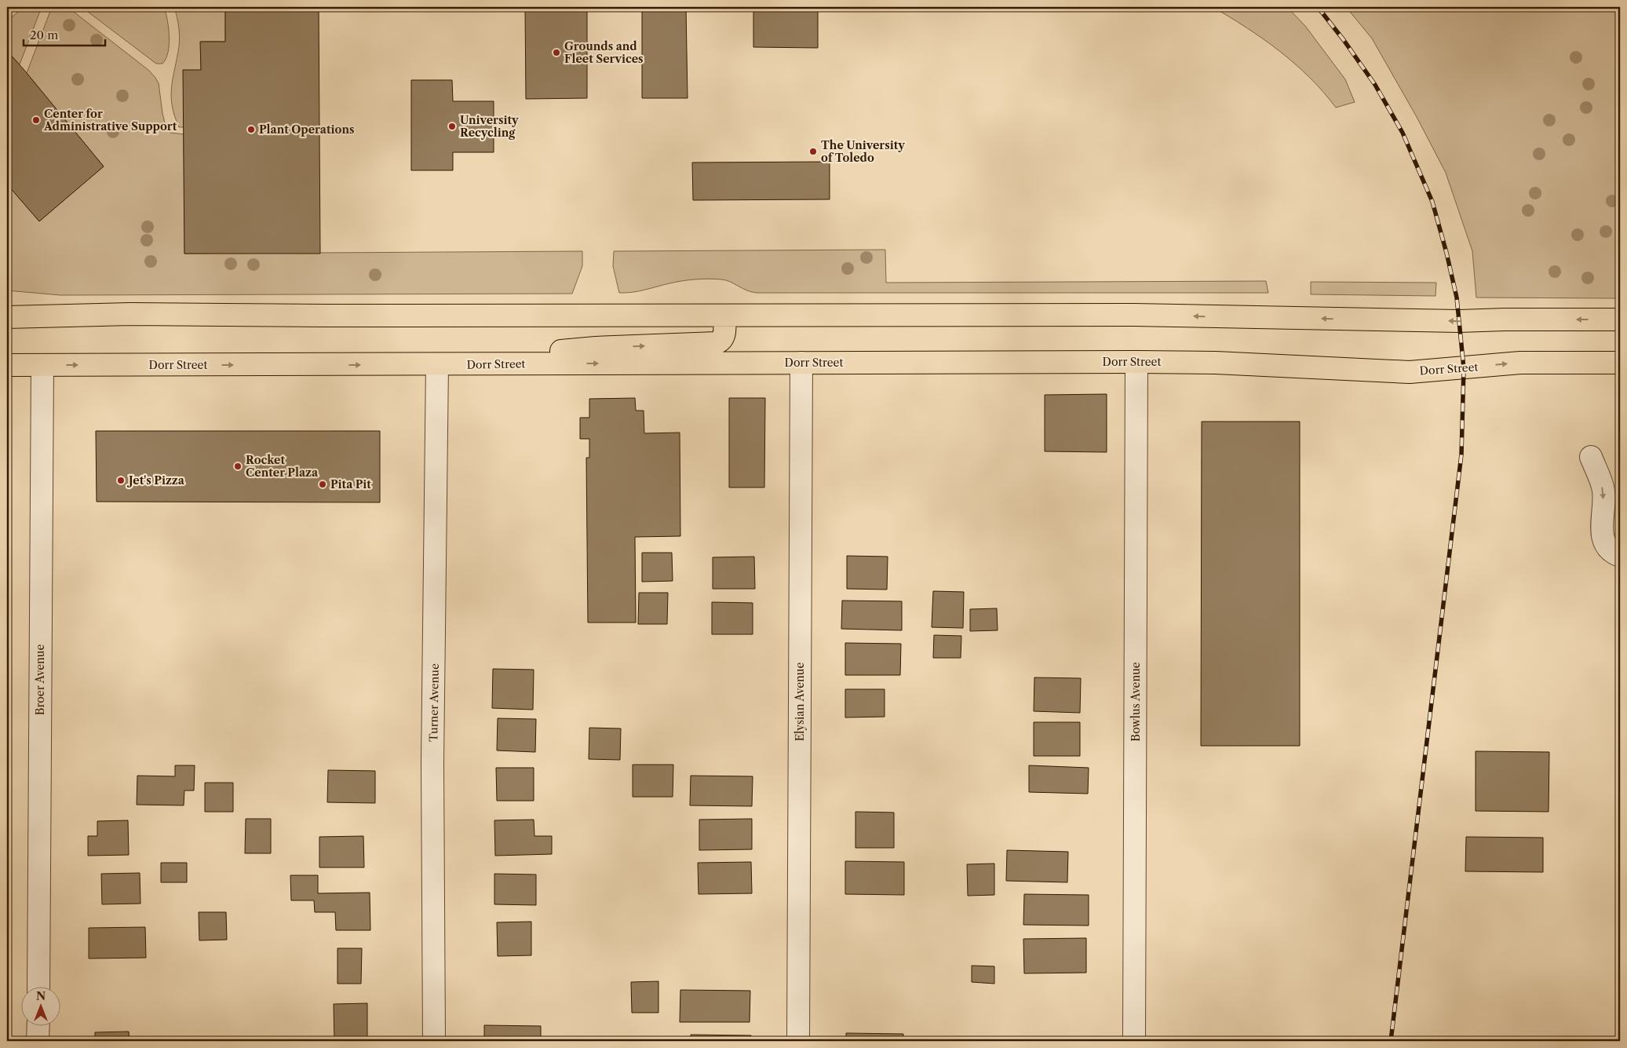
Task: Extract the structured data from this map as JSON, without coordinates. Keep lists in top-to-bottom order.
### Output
{
  "streets": {
    "main road": ["Dorr Street"],
    "street": [
      "Broer Avenue",
      "Elysian Avenue",
      "Bowlus Avenue",
      "Turner Avenue"
    ]
  },
  "crossings": [
    ["Dorr Street", "Broer Avenue"],
    ["Dorr Street", "Elysian Avenue"],
    ["Dorr Street", "Bowlus Avenue"],
    ["Dorr Street", "Turner Avenue"]
  ],
  "places": [
    "Grounds and Fleet Services",
    "Center for Administrative Support",
    "University Recycling",
    "Plant Operations",
    "The University of Toledo",
    "Rocket Center Plaza",
    "Jet's Pizza",
    "Pita Pit"
  ],
  "scale_bar": "20 m",
  "north": "top"
}
